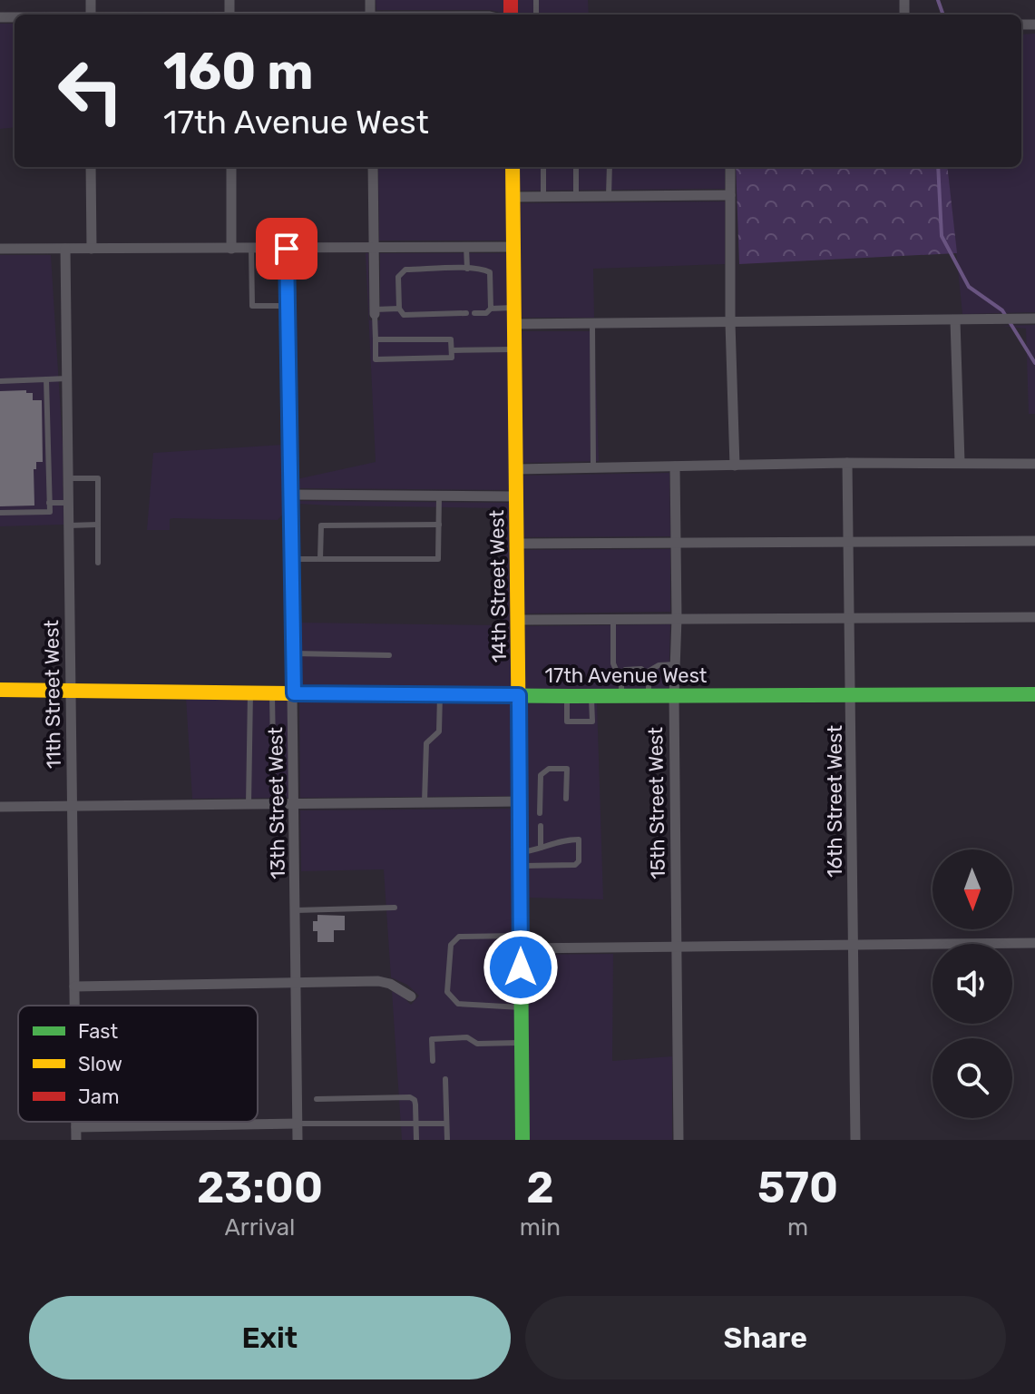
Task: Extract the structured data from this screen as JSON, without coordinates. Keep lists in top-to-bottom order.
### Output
{
  "streets": {
    "street": [
      "14th Street West",
      "17th Avenue West",
      "11th Street West",
      "16th Street West",
      "13th Street West",
      "15th Street West"
    ]
  },
  "crossings": [
    ["14th Street West", "17th Avenue West"],
    ["17th Avenue West", "11th Street West"],
    ["17th Avenue West", "16th Street West"],
    ["17th Avenue West", "13th Street West"],
    ["17th Avenue West", "15th Street West"]
  ],
  "legend": ["Fast", "Slow", "Jam"],
  "north": "bottom",
  "page": {
    "turn": ["160 m", "17th Avenue West"],
    "eta": [
      "23:00",
      "Arrival",
      "2",
      "min",
      "570",
      "m"
    ],
    "buttons": ["Exit", "Share"]
  }
}
